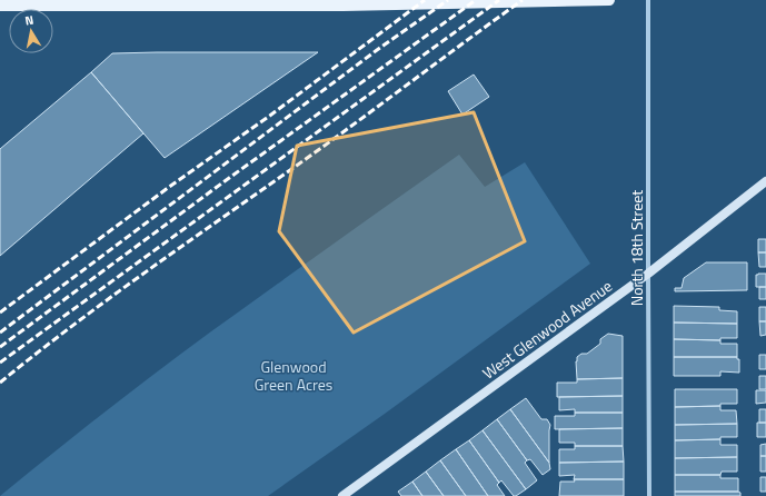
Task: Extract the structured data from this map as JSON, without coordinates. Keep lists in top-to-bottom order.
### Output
{
  "streets": {
    "main road": ["West Glenwood Avenue"],
    "street": ["North 18th Street"]
  },
  "crossings": [
    ["North 18th Street", "West Glenwood Avenue"]
  ],
  "parks": ["Glenwood Green Acres"],
  "north": "top"
}
